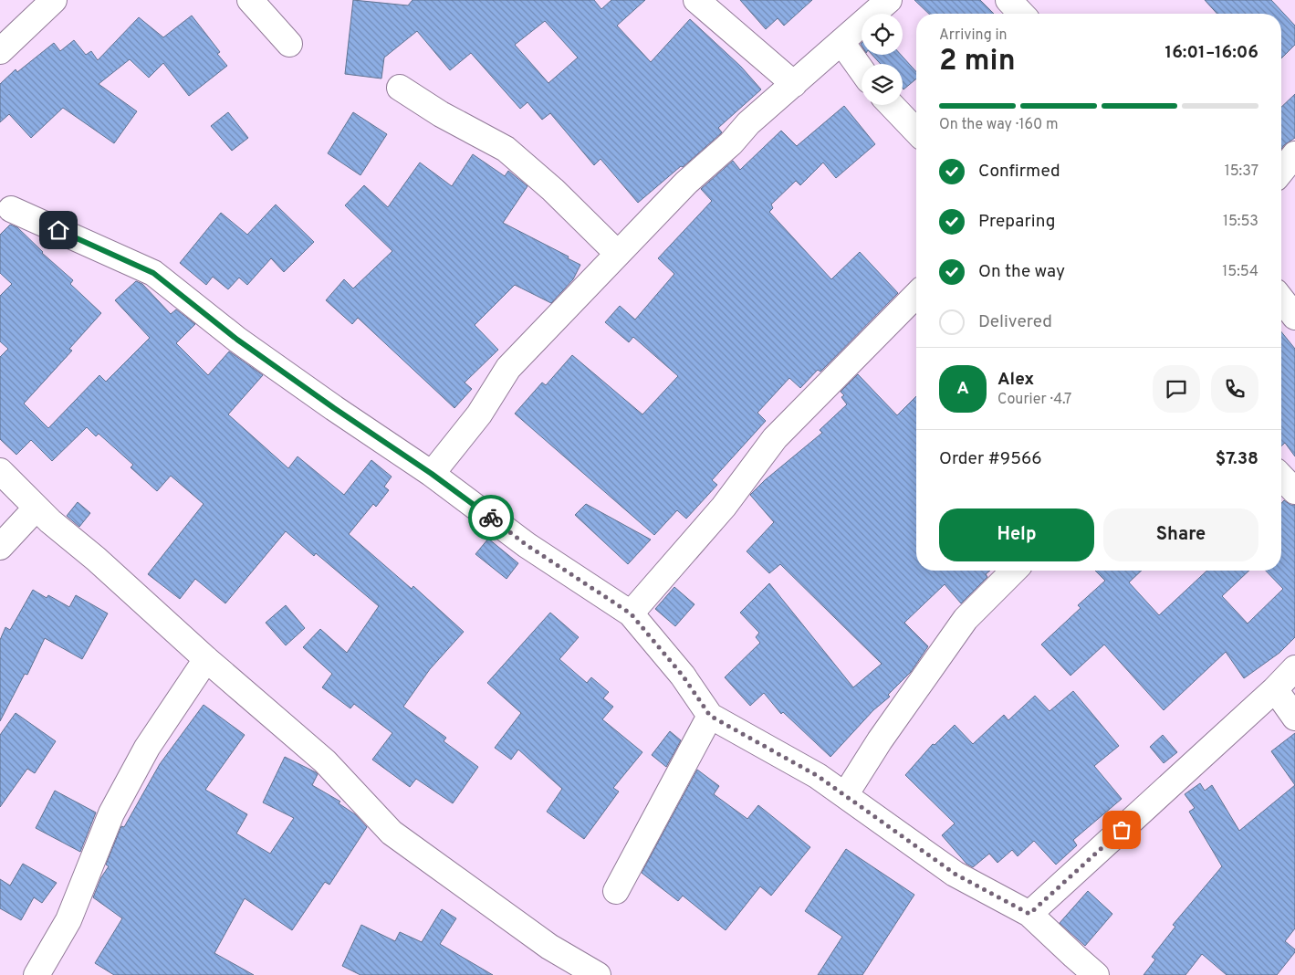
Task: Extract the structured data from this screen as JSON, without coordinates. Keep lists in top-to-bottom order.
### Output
{
  "page": {
    "heading": ["2 min", "Arriving in", "16:01–16:06"],
    "panel": [
      "Alex",
      "Courier · 4.7",
      "Order #9566",
      "$7.38"
    ],
    "bar": "On the way · 160 m",
    "list": [
      ["Confirmed", "15:37"],
      ["Preparing", "15:53"],
      ["On the way", "15:54"],
      "Delivered"
    ],
    "round": "A",
    "buttons": ["Help", "Share"]
  }
}
